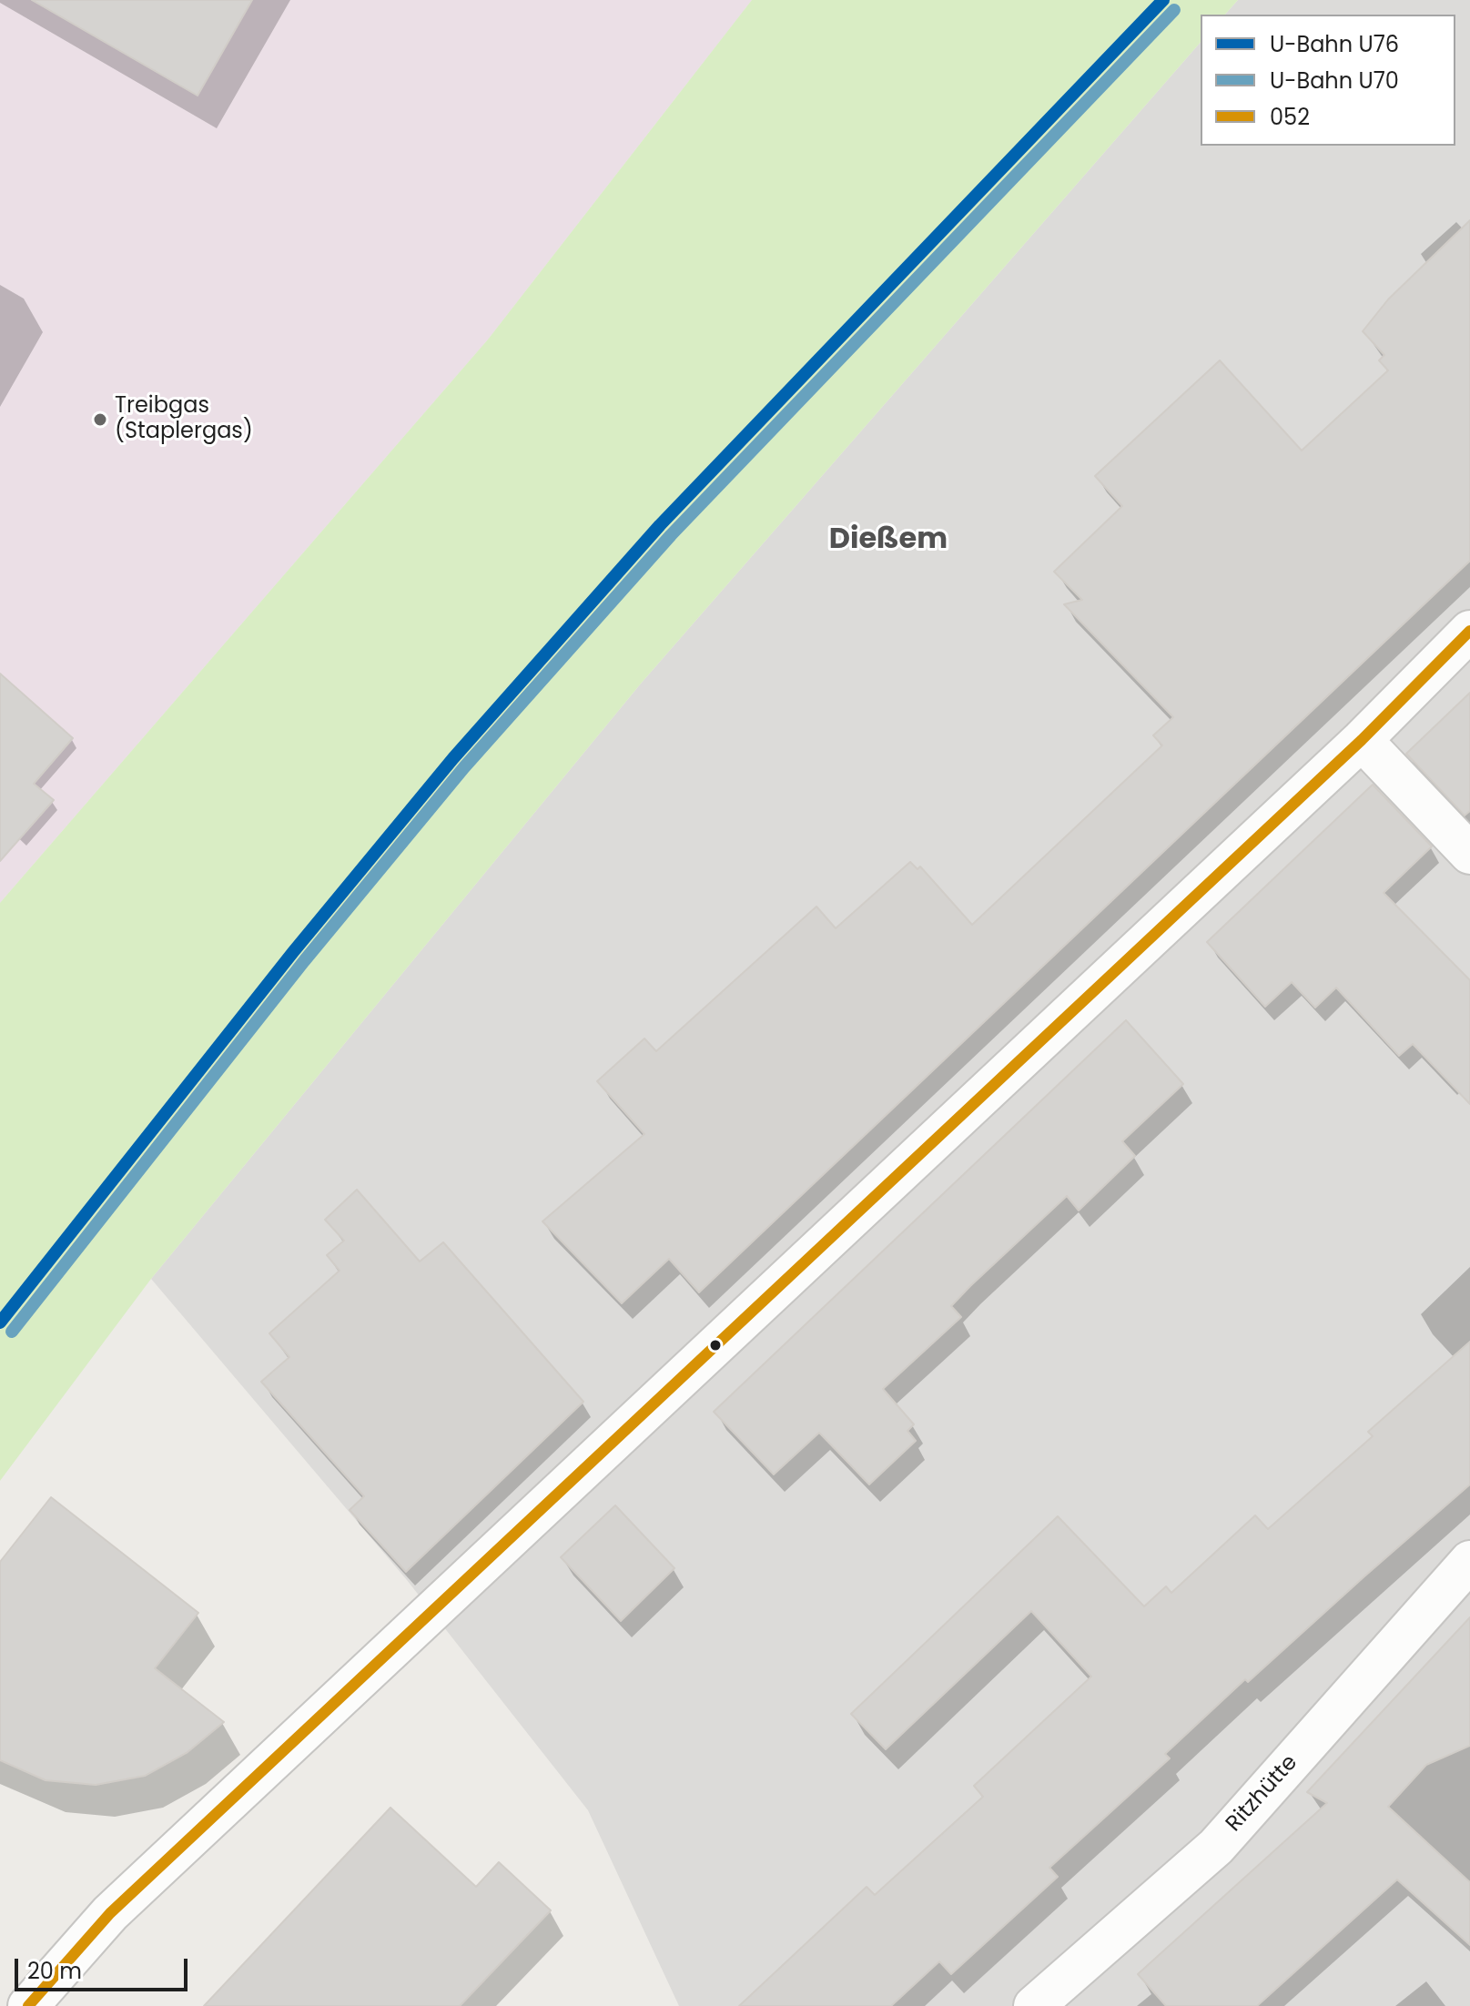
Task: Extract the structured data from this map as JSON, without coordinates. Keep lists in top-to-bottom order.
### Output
{
  "streets": {
    "street": ["Ritzhütte"]
  },
  "districts": ["Dießem"],
  "places": ["Treibgas (Staplergas)"],
  "lines": ["metro line U76", "metro line U70", "transit line 052"],
  "legend": ["U-Bahn U76", "U-Bahn U70", "052"],
  "scale_bar": "20 m"
}
